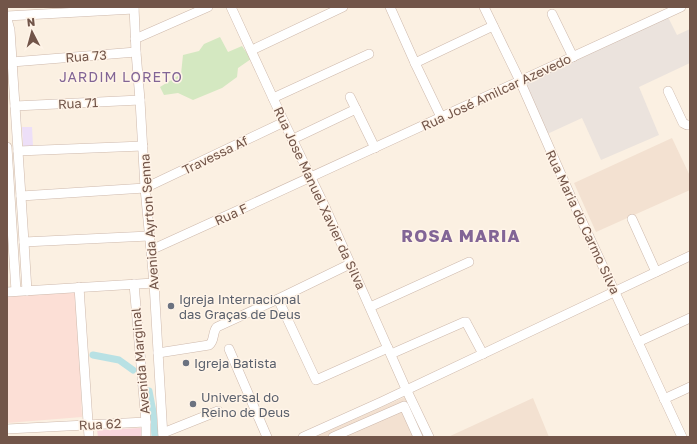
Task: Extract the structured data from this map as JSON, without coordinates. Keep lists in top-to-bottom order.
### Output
{
  "streets": {
    "street": [
      "Rua 73",
      "Rua José Amilcar Azevedo",
      "Rua 71",
      "Travessa Af",
      "Rua Jose Manuel Xavier da Silva",
      "Rua F",
      "Avenida Ayrton Senna",
      "Rua Maria do Carmo Silva",
      "Avenida Marginal",
      "Rua 62"
    ]
  },
  "crossings": [
    ["Rua 73", "Avenida Ayrton Senna"],
    ["Rua José Amilcar Azevedo", "Rua Jose Manuel Xavier da Silva"],
    ["Rua José Amilcar Azevedo", "Rua F"],
    ["Rua José Amilcar Azevedo", "Rua Maria do Carmo Silva"],
    ["Rua 71", "Avenida Ayrton Senna"],
    ["Travessa Af", "Rua Jose Manuel Xavier da Silva"],
    ["Travessa Af", "Avenida Ayrton Senna"],
    ["Rua Jose Manuel Xavier da Silva", "Rua F"],
    ["Rua F", "Avenida Ayrton Senna"],
    ["Avenida Marginal", "Rua 62"]
  ],
  "districts": ["JARDIM LORETO", "ROSA MARIA"],
  "places": ["Igreja Internacional das Graças de Deus", "Igreja Batista", "Universal do Reino de Deus"],
  "north": "top"
}
